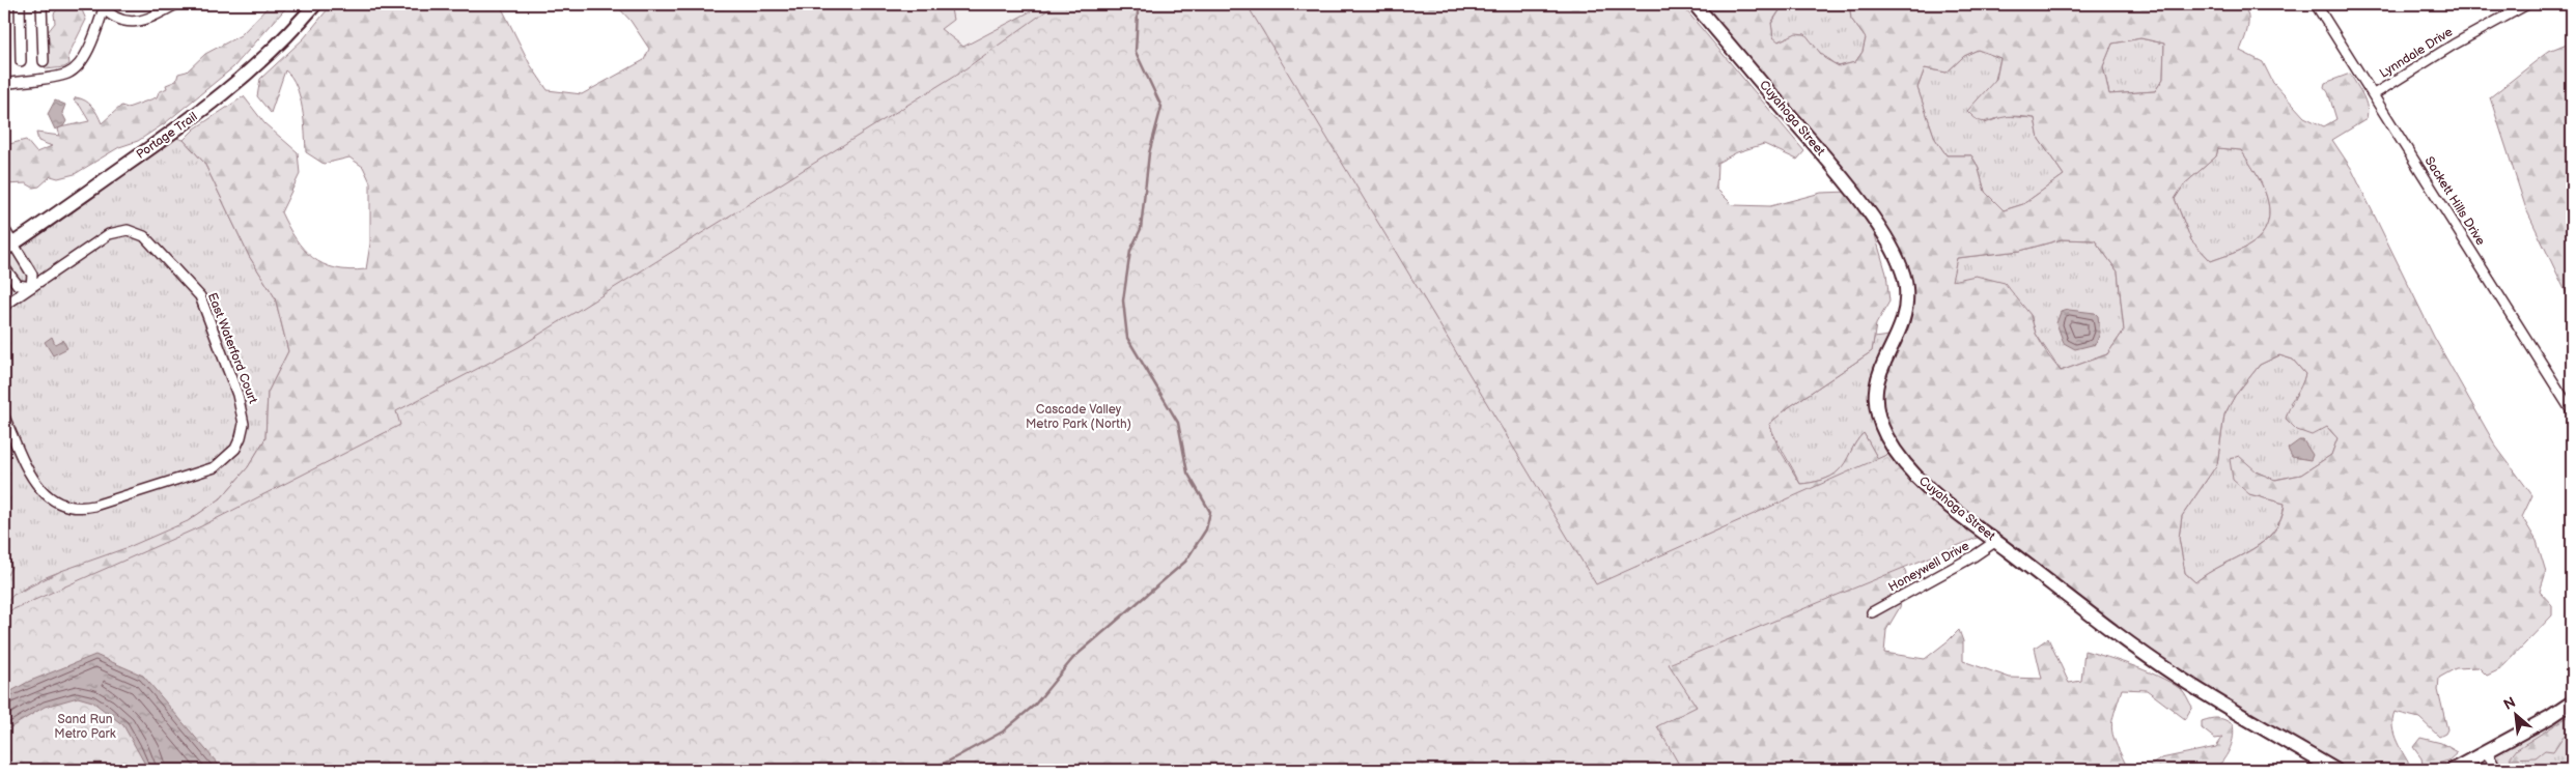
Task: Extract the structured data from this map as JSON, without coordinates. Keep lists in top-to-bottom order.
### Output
{
  "streets": {
    "street": [
      "Lynndale Drive",
      "Cuyahoga Street",
      "Portage Trail",
      "Sackett Hills Drive",
      "East Waterford Court",
      "Honeywell Drive"
    ]
  },
  "crossings": [
    ["Lynndale Drive", "Sackett Hills Drive"],
    ["Cuyahoga Street", "Honeywell Drive"]
  ],
  "parks": ["Cascade Valley Metro Park (North)", "Sand Run Metro Park"],
  "north": "top left"
}
